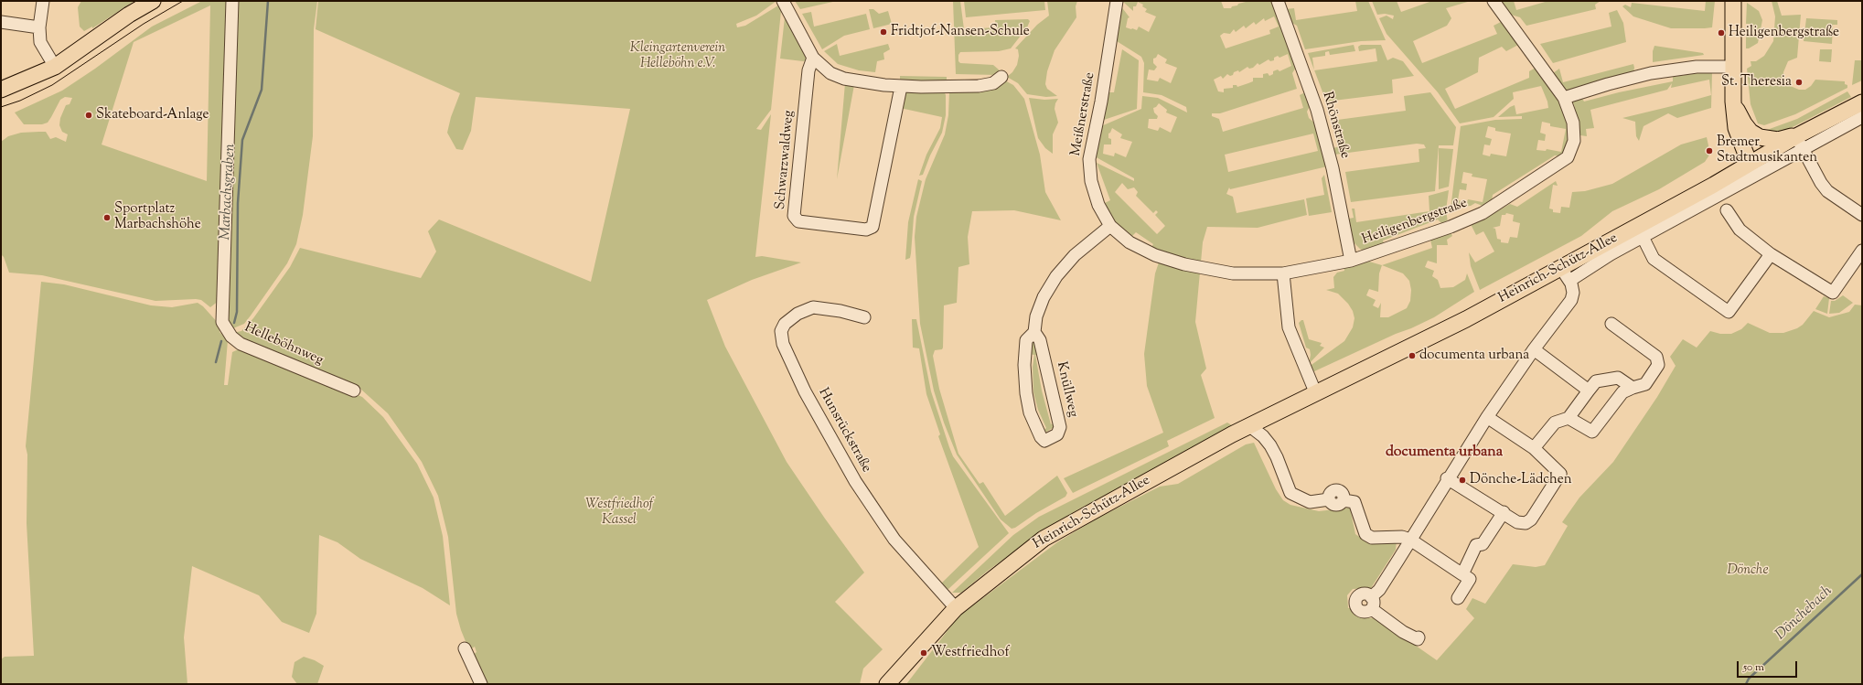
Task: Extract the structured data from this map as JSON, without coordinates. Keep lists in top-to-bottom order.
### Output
{
  "streets": {
    "main road": ["Heinrich-Schütz-Allee"],
    "street": [
      "Meißnerstraße",
      "Rhönstraße",
      "Schwarzwaldweg",
      "Heiligenbergstraße",
      "Helleböhnweg",
      "Knüllweg",
      "Hunsrückstraße"
    ]
  },
  "crossings": [
    ["Meißnerstraße", "Heiligenbergstraße"],
    ["Meißnerstraße", "Knüllweg"],
    ["Rhönstraße", "Heiligenbergstraße"],
    ["Heinrich-Schütz-Allee", "Hunsrückstraße"]
  ],
  "districts": ["documenta urbana"],
  "water": ["Marbachsgraben", "Dönchebach"],
  "parks": ["Kleingartenverein Helleböhn e.V.", "Westfriedhof Kassel", "Dönche"],
  "places": [
    "Fridtjof-Nansen-Schule",
    "Heiligenbergstraße",
    "St. Theresia",
    "Skateboard-Anlage",
    "Bremer Stadtmusikanten",
    "Sportplatz Marbachshöhe",
    "documenta urbana",
    "Dönche-Lädchen",
    "Westfriedhof"
  ],
  "scale_bar": "50 m"
}
